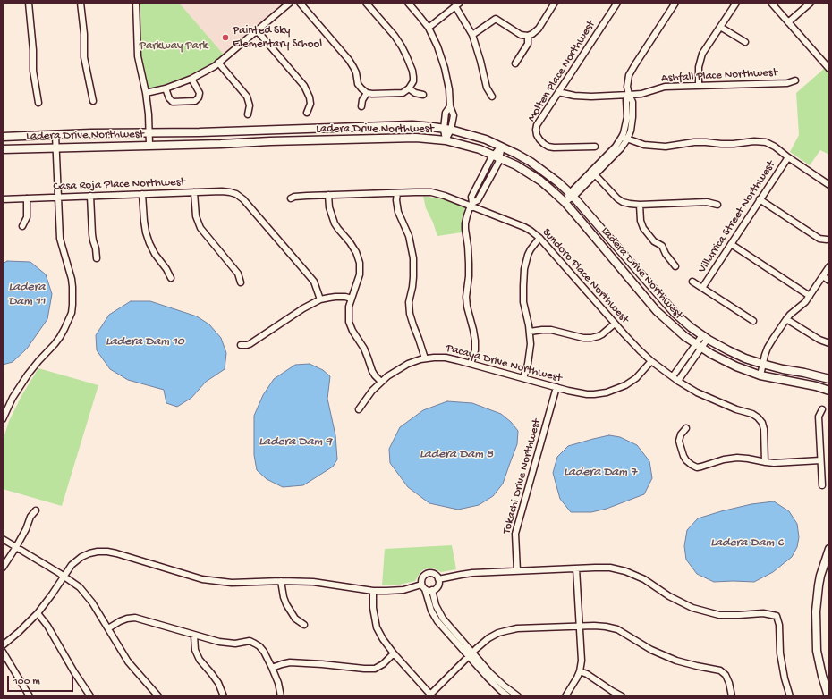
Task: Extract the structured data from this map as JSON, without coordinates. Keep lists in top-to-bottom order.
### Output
{
  "streets": {
    "main road": ["Ladera Drive Northwest"],
    "street": [
      "Molten Place Northwest",
      "Ashfall Place Northwest",
      "Casa Roja Place Northwest",
      "Villarrica Street Northwest",
      "Sundoro Place Northwest",
      "Pacaya Drive Northwest",
      "Tokachi Drive Northwest"
    ]
  },
  "crossings": [
    ["Molten Place Northwest", "Ashfall Place Northwest"],
    ["Sundoro Place Northwest", "Pacaya Drive Northwest"],
    ["Pacaya Drive Northwest", "Tokachi Drive Northwest"]
  ],
  "water": [
    "Ladera Dam 11",
    "Ladera Dam 10",
    "Ladera Dam 9",
    "Ladera Dam 8",
    "Ladera Dam 7",
    "Ladera Dam 6"
  ],
  "parks": ["Parkway Park"],
  "places": ["Painted Sky Elementary School"],
  "scale_bar": "100 m"
}
